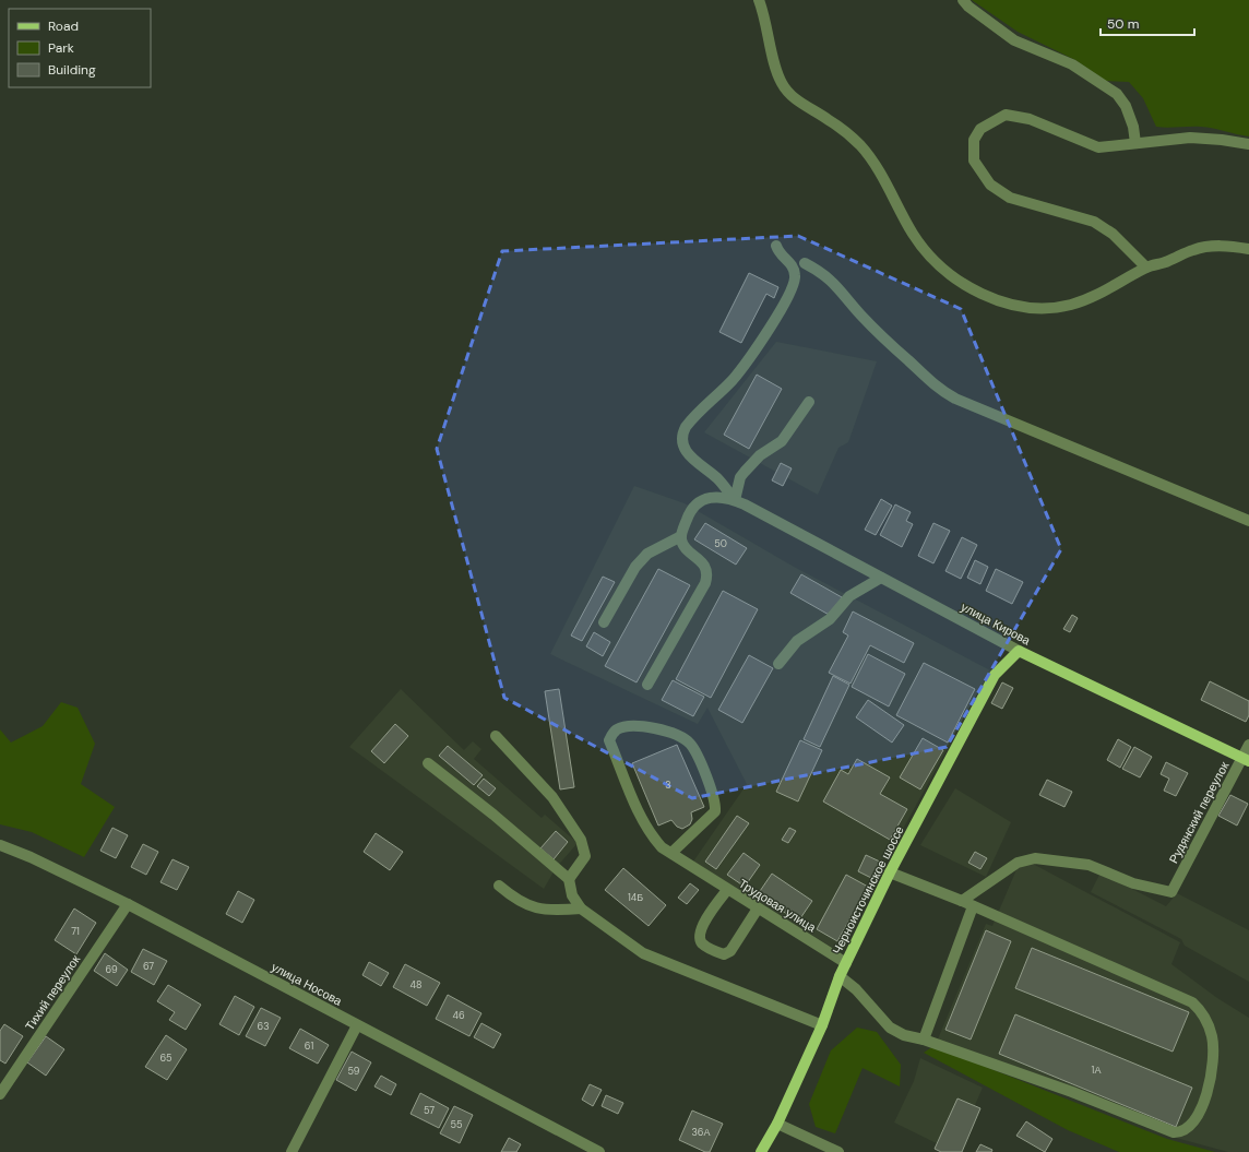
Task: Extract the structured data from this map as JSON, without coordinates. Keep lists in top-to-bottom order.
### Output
{
  "streets": {
    "main road": ["улица Кирова", "Черноисточинское шоссе"],
    "street": [
      "Рудянский переулок",
      "Трудовая улица",
      "улица Носова",
      "Тихий переулок"
    ]
  },
  "crossings": [
    ["улица Кирова", "Рудянский переулок"],
    ["улица Кирова", "Черноисточинское шоссе"],
    ["Черноисточинское шоссе", "Трудовая улица"],
    ["улица Носова", "Тихий переулок"]
  ],
  "house_numbers": [
    "50",
    "3",
    "14Б",
    "71",
    "67",
    "69",
    "48",
    "46",
    "63",
    "61",
    "65",
    "1А",
    "59",
    "57",
    "55",
    "36А"
  ],
  "legend": ["Road", "Park", "Building"],
  "scale_bar": "50 m"
}
